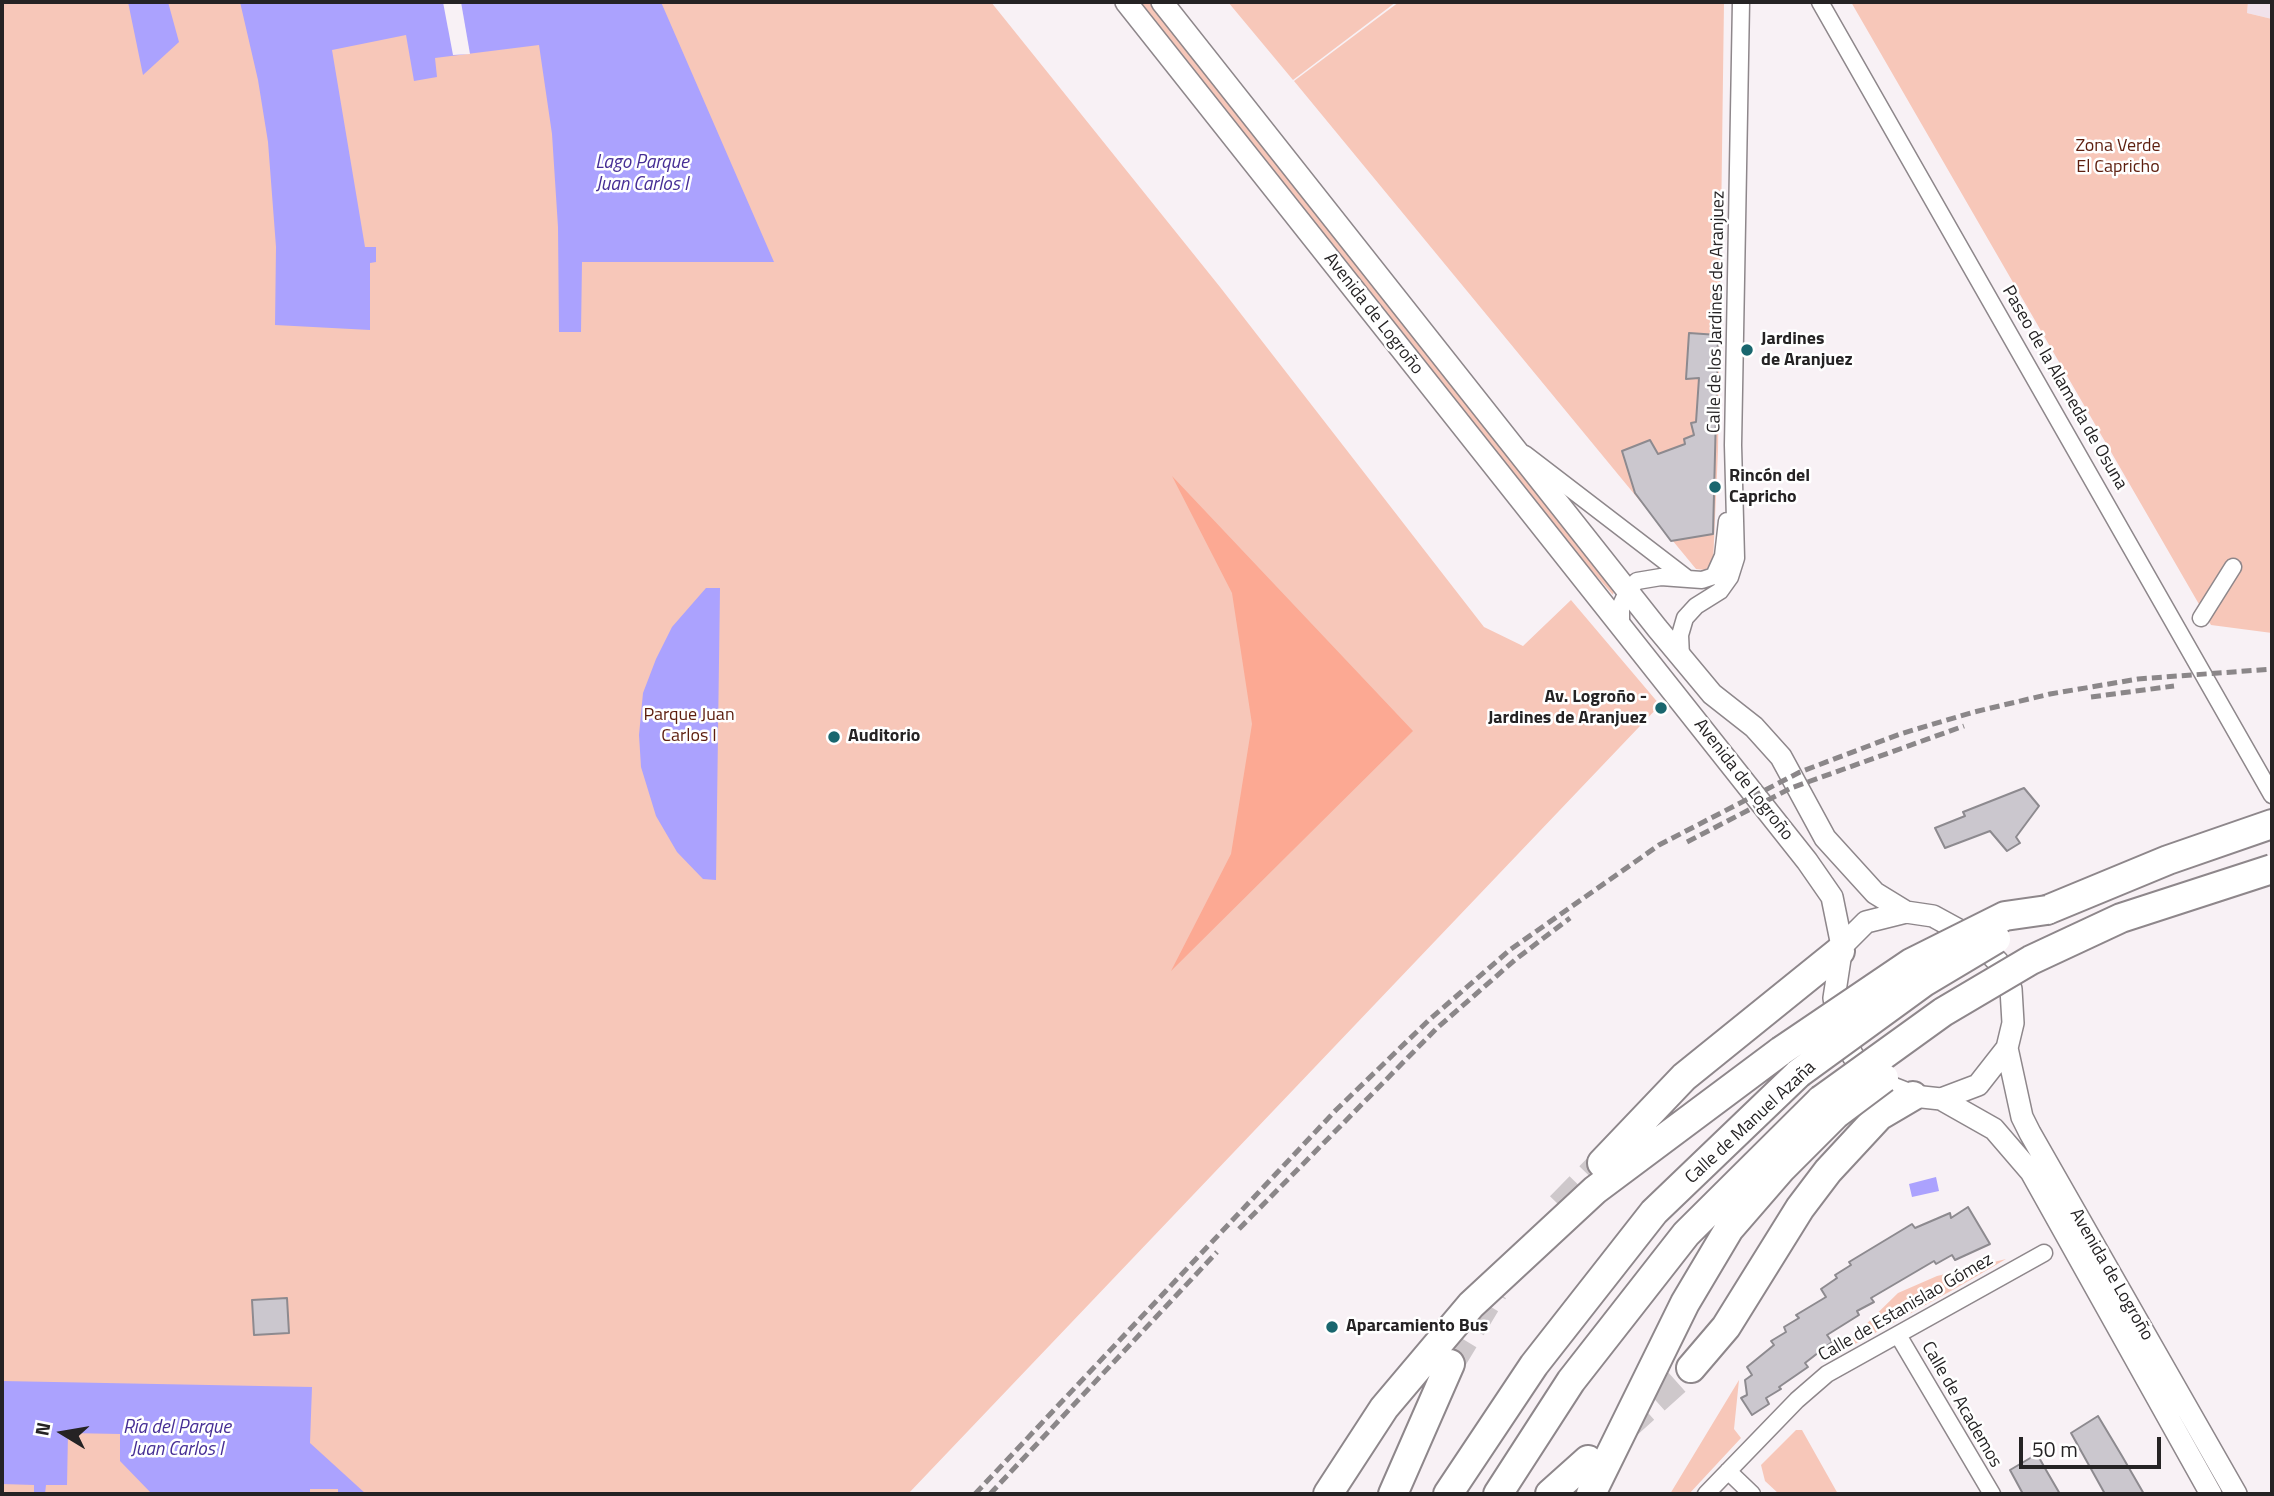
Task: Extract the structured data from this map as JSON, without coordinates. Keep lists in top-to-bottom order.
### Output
{
  "streets": {
    "highway": ["Calle de Manuel Azaña"],
    "main road": ["Avenida de Logroño"],
    "street": [
      "Calle de los Jardines de Aranjuez",
      "Paseo de la Alameda de Osuna",
      "Calle de Estanislao Gómez",
      "Calle de Academos"
    ]
  },
  "crossings": [
    ["Calle de los Jardines de Aranjuez", "Avenida de Logroño"],
    ["Calle de Estanislao Gómez", "Calle de Academos"]
  ],
  "water": ["Lago Parque Juan Carlos I", "Ría del Parque Juan Carlos I"],
  "parks": ["Zona Verde El Capricho", "Parque Juan Carlos I"],
  "places": [
    "Jardines de Aranjuez",
    "Rincón del Capricho",
    "Av. Logroño - Jardines de Aranjuez",
    "Auditorio",
    "Aparcamiento Bus"
  ],
  "scale_bar": "50 m",
  "north": "left"
}
